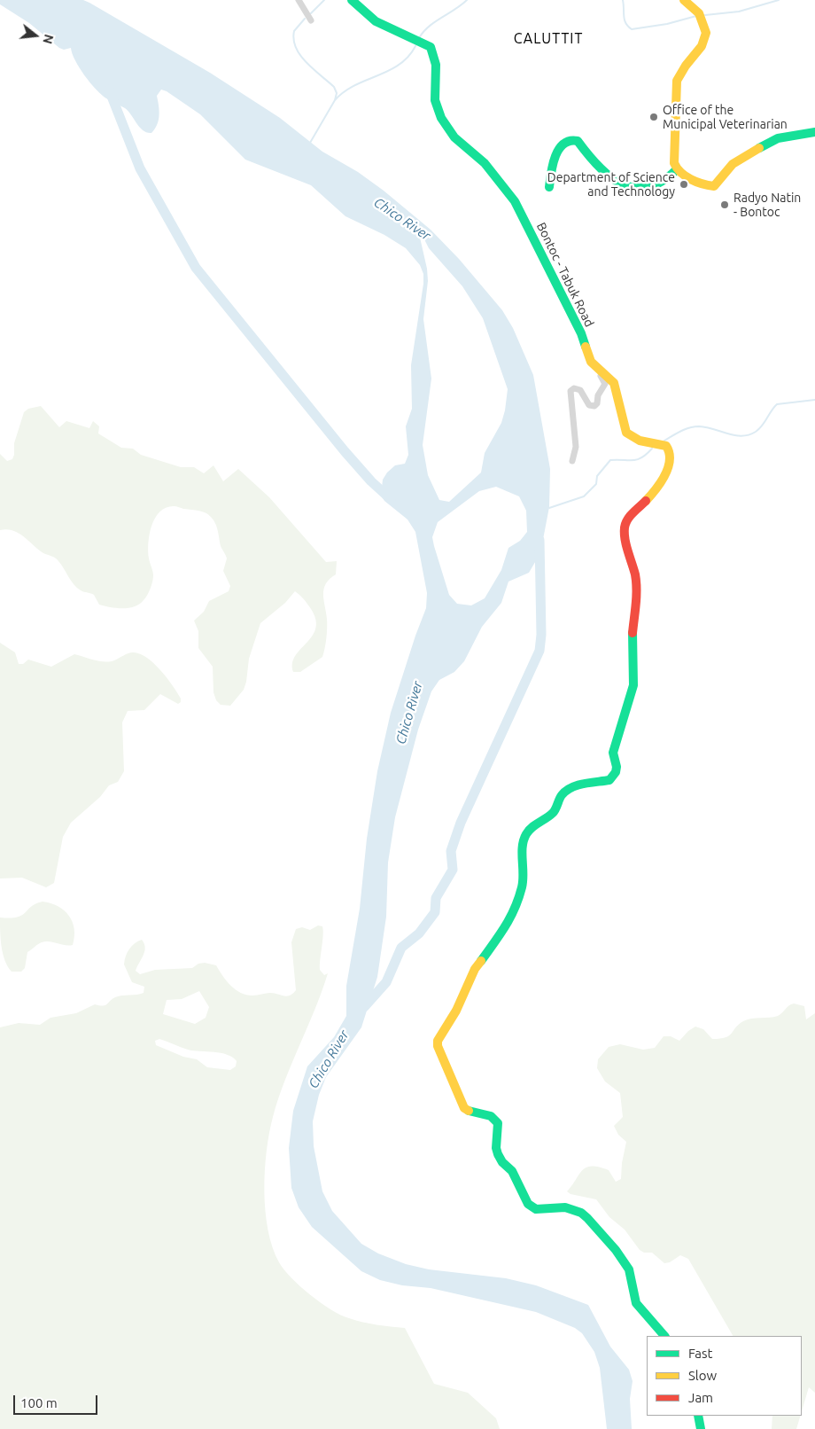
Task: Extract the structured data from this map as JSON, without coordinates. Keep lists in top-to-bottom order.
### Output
{
  "streets": {
    "main road": ["Bontoc - Tabuk Road"]
  },
  "districts": ["CALUTTIT"],
  "water": ["Chico River"],
  "places": ["Office of the Municipal Veterinarian", "Department of Science and Technology", "Radyo Natin - Bontoc"],
  "legend": ["Fast", "Slow", "Jam"],
  "scale_bar": "100 m",
  "north": "right"
}
